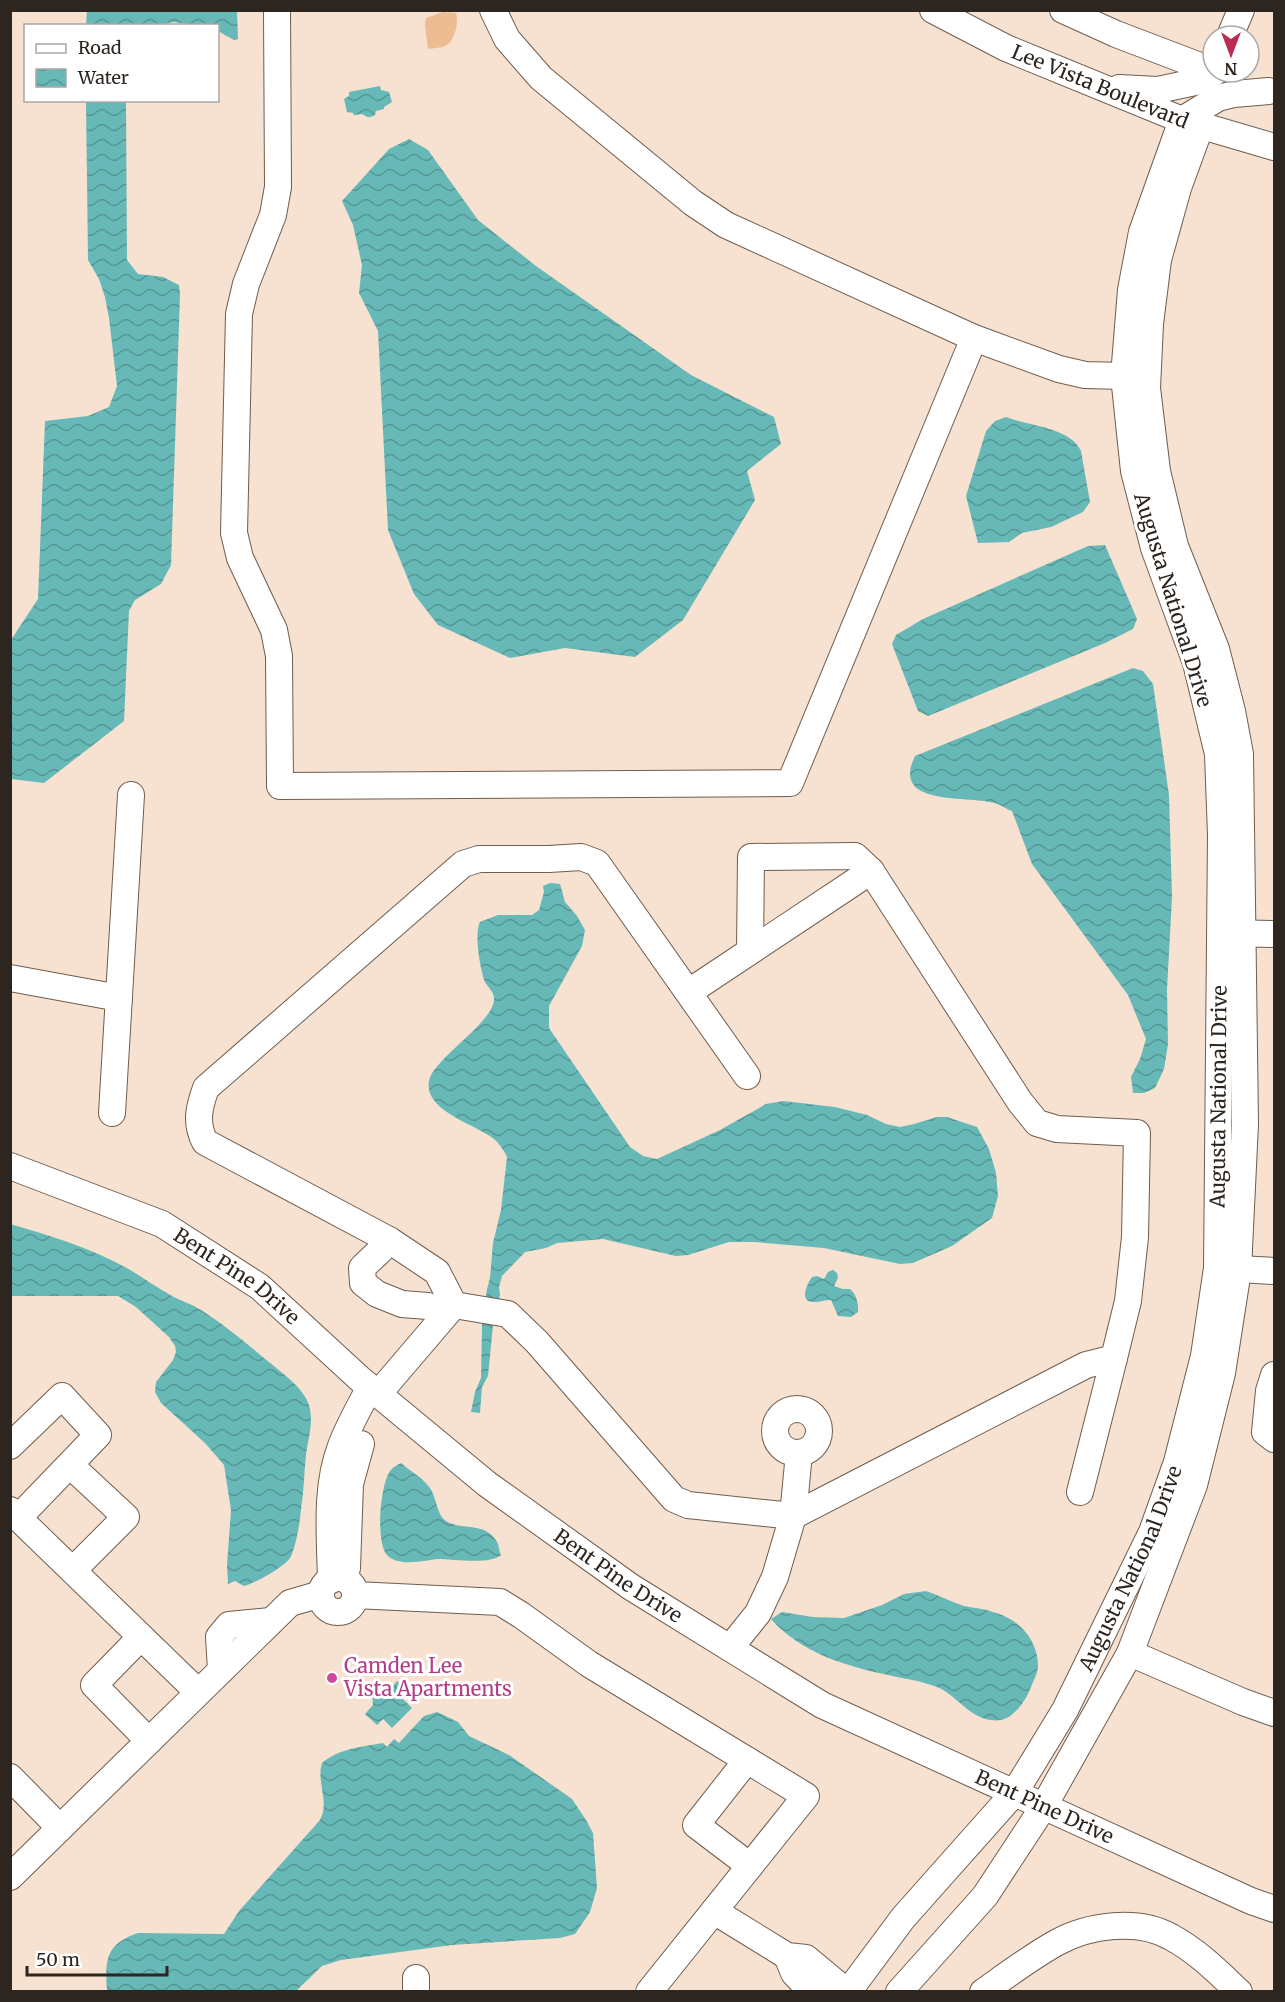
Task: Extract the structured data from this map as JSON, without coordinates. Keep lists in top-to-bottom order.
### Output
{
  "streets": {
    "street": ["Lee Vista Boulevard", "Augusta National Drive", "Bent Pine Drive"]
  },
  "crossings": [
    ["Lee Vista Boulevard", "Augusta National Drive"],
    ["Augusta National Drive", "Bent Pine Drive"]
  ],
  "places": ["Camden Lee Vista Apartments"],
  "legend": ["Road", "Water"],
  "scale_bar": "50 m",
  "north": "bottom"
}
